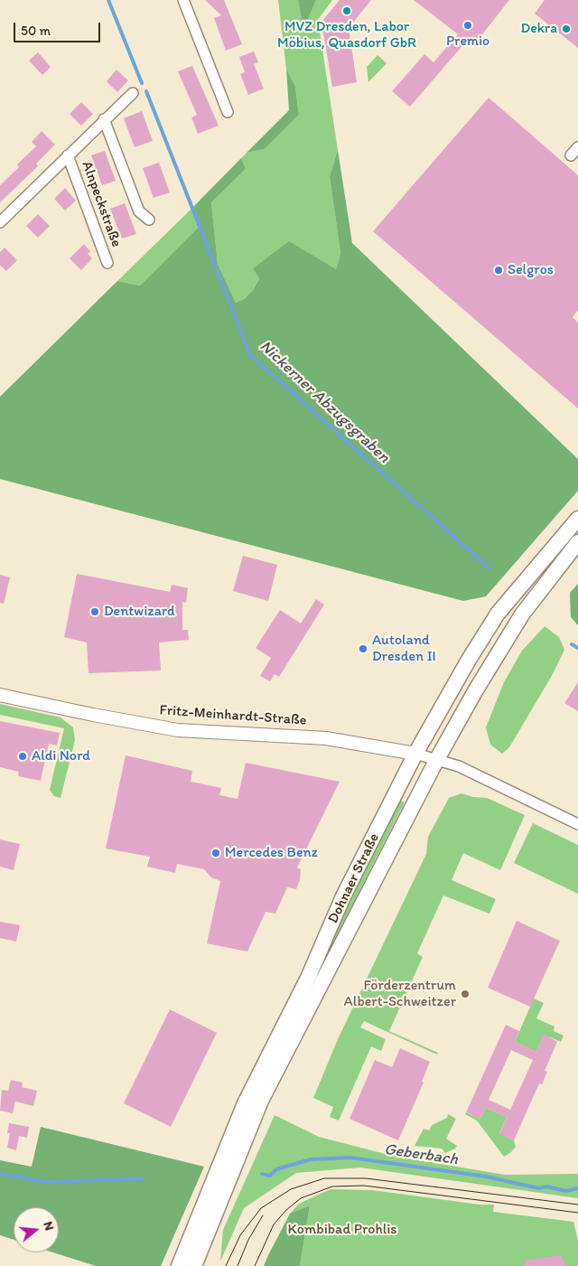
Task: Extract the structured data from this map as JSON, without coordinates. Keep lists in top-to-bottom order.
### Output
{
  "streets": {
    "main road": ["Dohnaer Straße"],
    "street": ["Alnpeckstraße", "Fritz-Meinhardt-Straße"]
  },
  "crossings": [
    ["Fritz-Meinhardt-Straße", "Dohnaer Straße"]
  ],
  "water": ["Nickerner Abzugsgraben", "Geberbach"],
  "parks": ["Kombibad Prohlis"],
  "places": [
    "MVZ Dresden, Labor Möbius, Quasdorf GbR",
    "Premio",
    "Dekra",
    "Selgros",
    "Dentwizard",
    "Autoland Dresden II",
    "Aldi Nord",
    "Mercedes Benz",
    "Förderzentrum Albert-Schweitzer"
  ],
  "scale_bar": "50 m",
  "north": "right"
}
